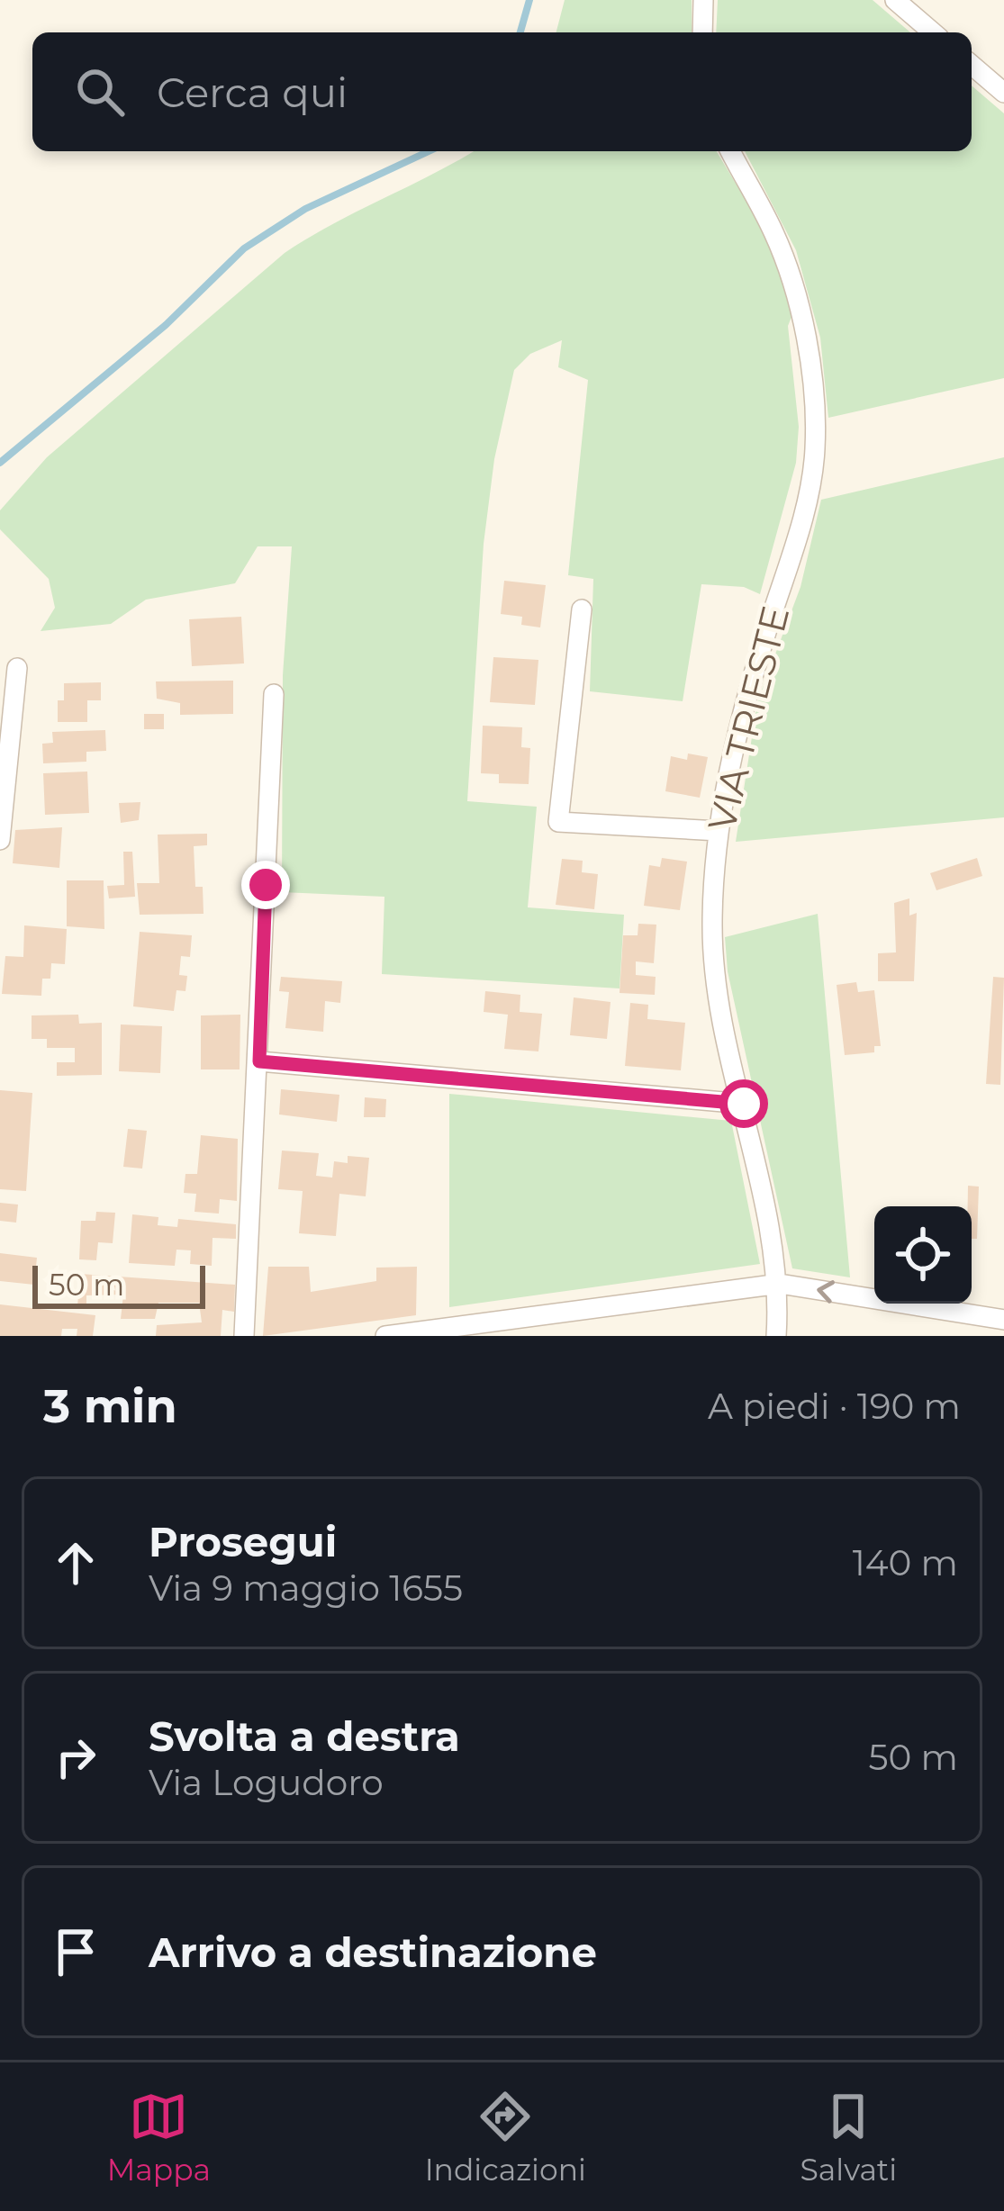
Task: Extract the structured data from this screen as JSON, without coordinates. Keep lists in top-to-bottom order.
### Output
{
  "streets": {
    "street": ["VIA TRIESTE"]
  },
  "scale_bar": "50 m",
  "page": {
    "search": "Cerca qui",
    "scale": "50 m",
    "heading": ["3 min", "A piedi · 190 m"],
    "list": [
      ["Prosegui", "Via 9 maggio 1655", "140 m"],
      ["Svolta a destra", "Via Logudoro", "50 m"],
      "Arrivo a destinazione"
    ],
    "nav": ["Mappa", "Indicazioni", "Salvati"]
  }
}
